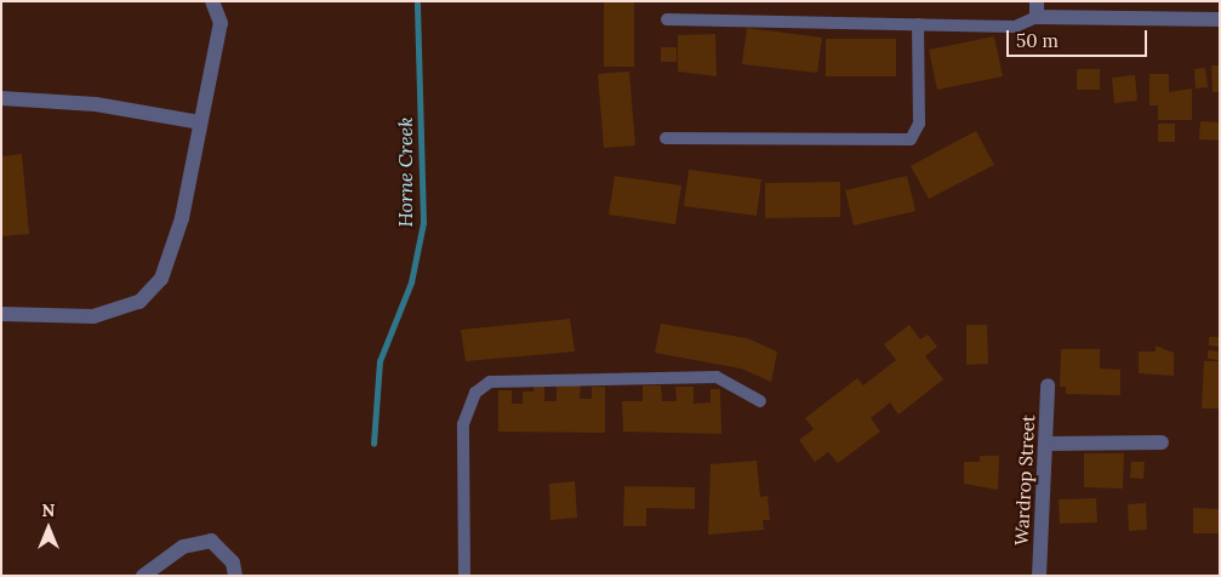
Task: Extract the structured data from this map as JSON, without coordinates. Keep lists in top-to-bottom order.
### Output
{
  "streets": {
    "street": ["Wardrop Street"]
  },
  "water": ["Horne Creek"],
  "scale_bar": "50 m",
  "north": "top"
}
